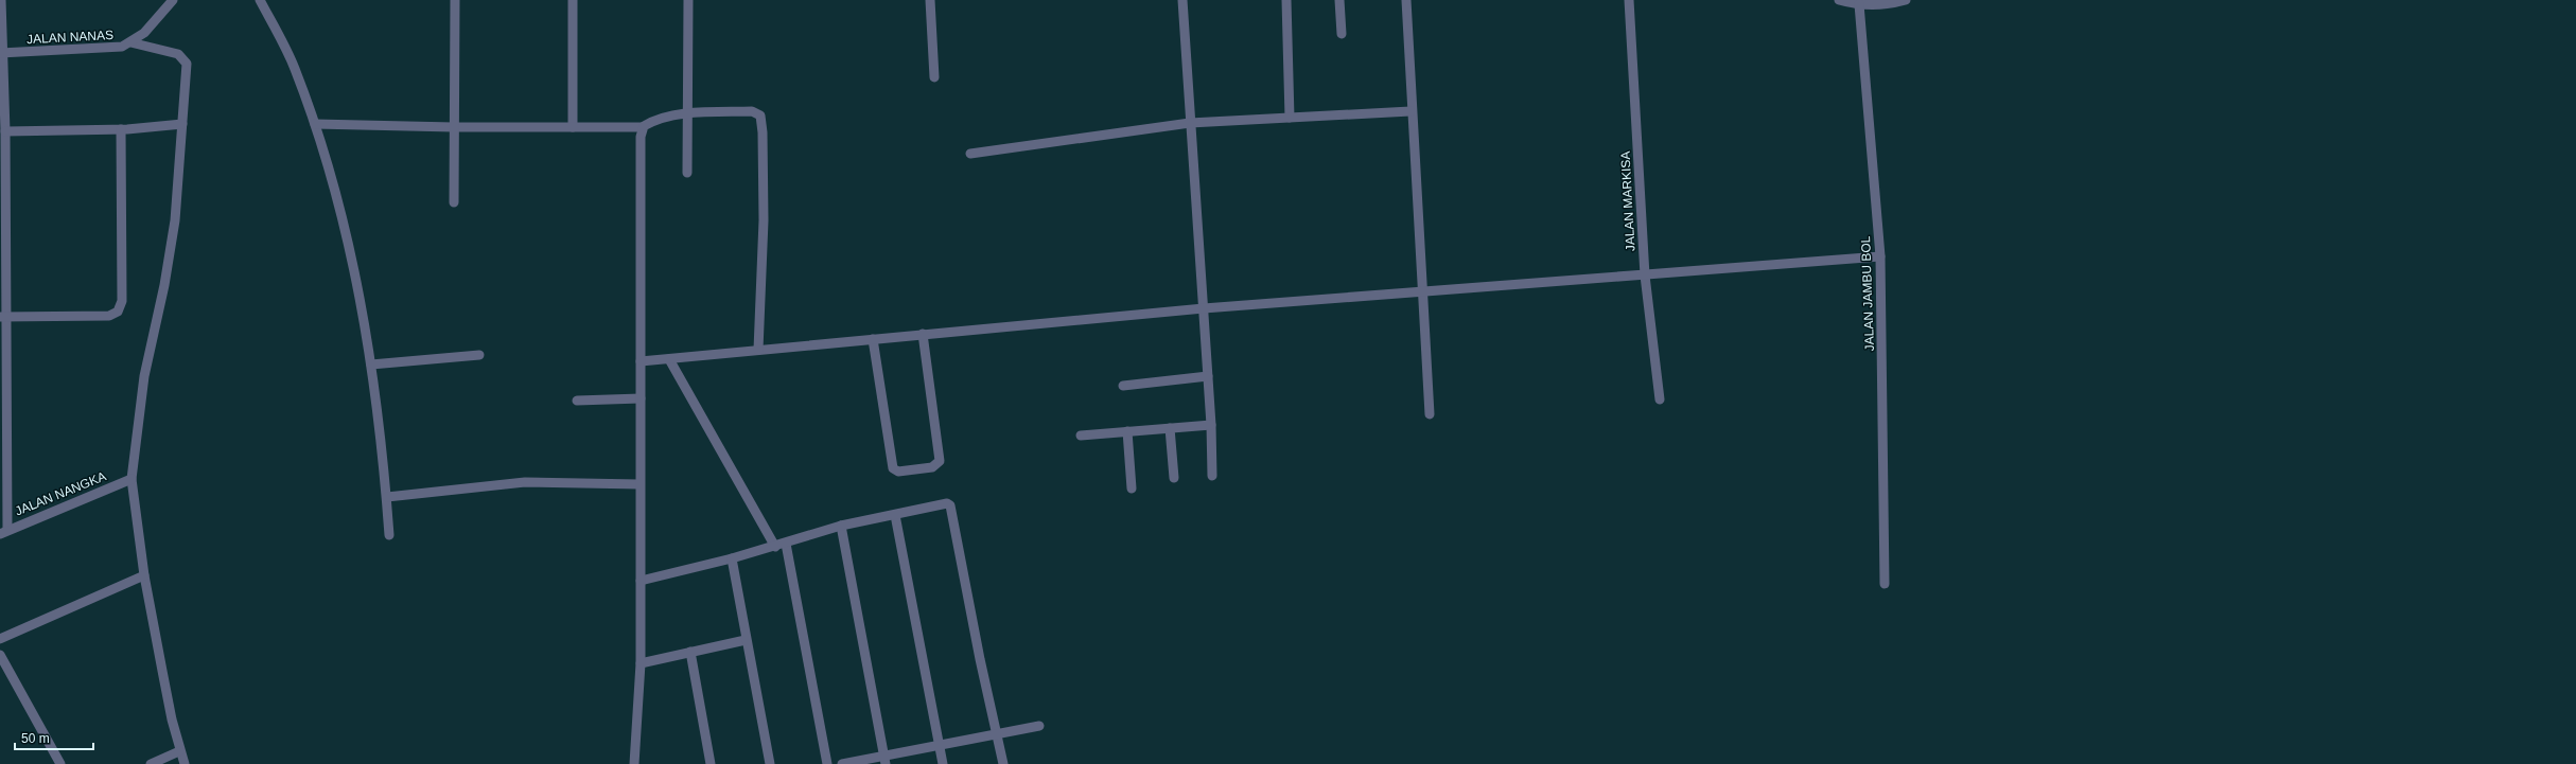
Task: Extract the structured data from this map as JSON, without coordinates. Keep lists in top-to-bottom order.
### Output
{
  "streets": {
    "street": [
      "JALAN NANAS",
      "JALAN MARKISA",
      "JALAN JAMBU BOL",
      "JALAN NANGKA"
    ]
  },
  "scale_bar": "50 m"
}
